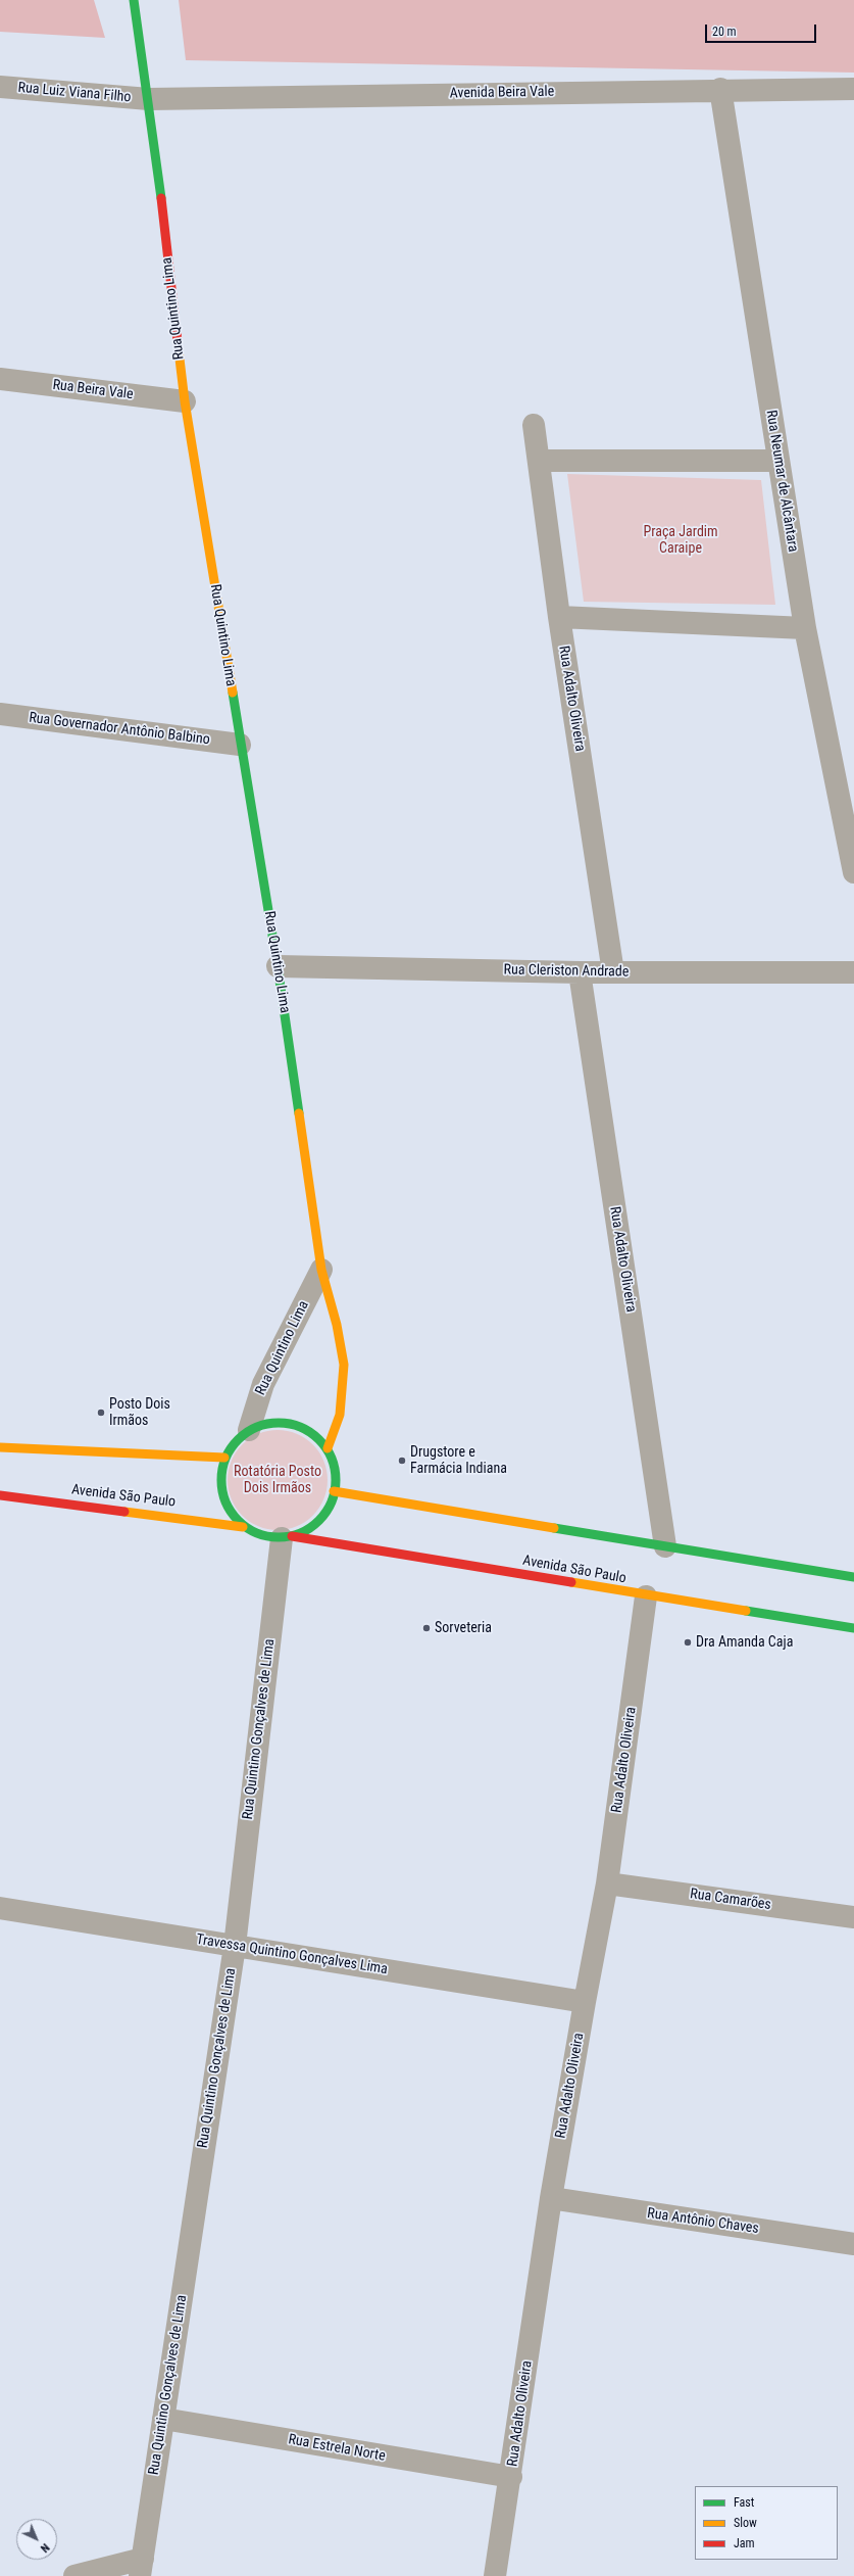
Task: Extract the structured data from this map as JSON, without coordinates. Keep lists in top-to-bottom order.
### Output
{
  "streets": {
    "main road": ["Rua Quintino Lima", "Avenida São Paulo"],
    "street": [
      "Rua Luiz Viana Filho",
      "Avenida Beira Vale",
      "Rua Beira Vale",
      "Rua Neumar de Alcântara",
      "Rua Adalto Oliveira",
      "Rua Governador Antônio Balbino",
      "Rua Cleriston Andrade",
      "Rua Quintino Gonçalves de Lima",
      "Rua Camarões",
      "Travessa Quintino Gonçalves Lima",
      "Rua Antônio Chaves",
      "Rua Estrela Norte"
    ]
  },
  "crossings": [
    ["Rua Luiz Viana Filho", "Avenida Beira Vale"],
    ["Rua Luiz Viana Filho", "Rua Quintino Lima"],
    ["Avenida Beira Vale", "Rua Quintino Lima"],
    ["Avenida Beira Vale", "Rua Neumar de Alcântara"],
    ["Rua Quintino Lima", "Rua Beira Vale"],
    ["Rua Quintino Lima", "Rua Governador Antônio Balbino"],
    ["Rua Quintino Lima", "Rua Cleriston Andrade"],
    ["Rua Quintino Lima", "Avenida São Paulo"],
    ["Rua Quintino Lima", "Rua Quintino Gonçalves de Lima"],
    ["Rua Adalto Oliveira", "Rua Cleriston Andrade"],
    ["Rua Adalto Oliveira", "Avenida São Paulo"],
    ["Rua Adalto Oliveira", "Rua Camarões"],
    ["Rua Adalto Oliveira", "Travessa Quintino Gonçalves Lima"],
    ["Rua Adalto Oliveira", "Rua Antônio Chaves"],
    ["Rua Adalto Oliveira", "Rua Estrela Norte"],
    ["Avenida São Paulo", "Rua Quintino Gonçalves de Lima"],
    ["Rua Quintino Gonçalves de Lima", "Travessa Quintino Gonçalves Lima"],
    ["Rua Quintino Gonçalves de Lima", "Rua Estrela Norte"]
  ],
  "parks": ["Praça Jardim Caraipe", "Rotatória Posto Dois Irmãos"],
  "places": [
    "Posto Dois Irmãos",
    "Drugstore e Farmácia Indiana",
    "Sorveteria",
    "Dra Amanda Caja"
  ],
  "legend": ["Fast", "Slow", "Jam"],
  "scale_bar": "20 m",
  "north": "bottom right"
}
